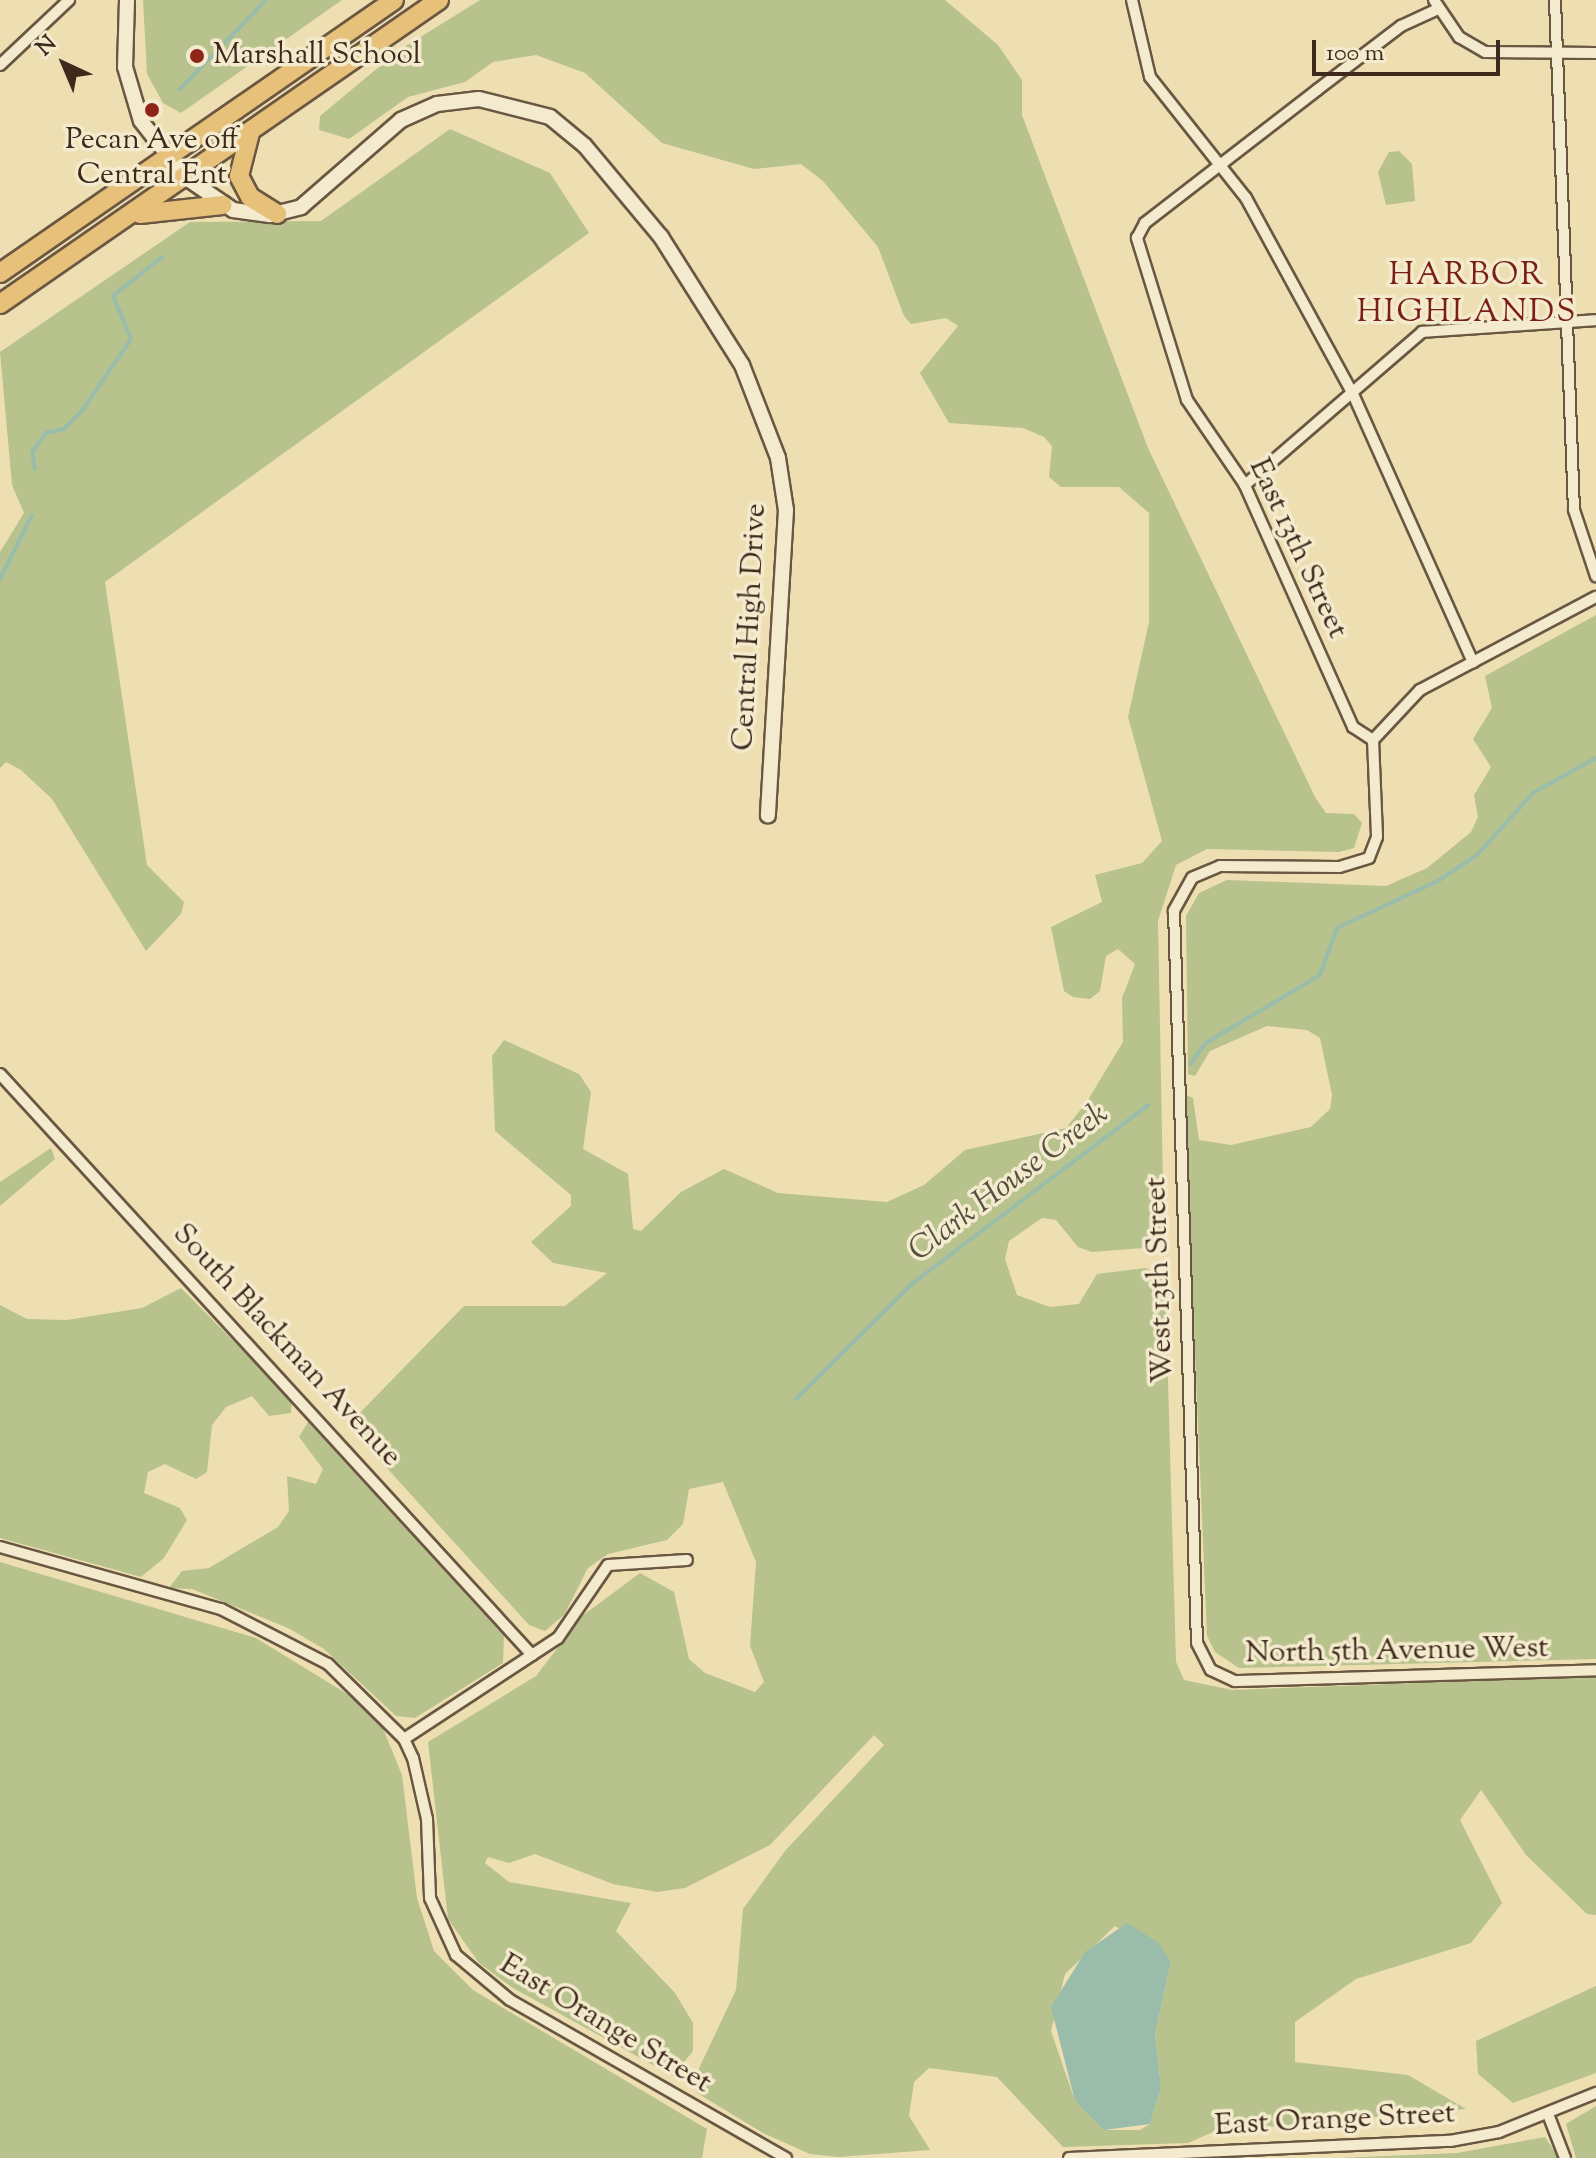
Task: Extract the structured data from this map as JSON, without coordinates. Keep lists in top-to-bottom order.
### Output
{
  "streets": {
    "street": [
      "East 13th Street",
      "Central High Drive",
      "West 13th Street",
      "South Blackman Avenue",
      "North 5th Avenue West",
      "East Orange Street"
    ]
  },
  "crossings": [
    ["East 13th Street", "West 13th Street"],
    ["West 13th Street", "North 5th Avenue West"]
  ],
  "districts": ["HARBOR HIGHLANDS"],
  "water": ["Clark House Creek"],
  "places": ["Marshall School", "Pecan Ave off Central Ent"],
  "scale_bar": "100 m",
  "north": "top left"
}
